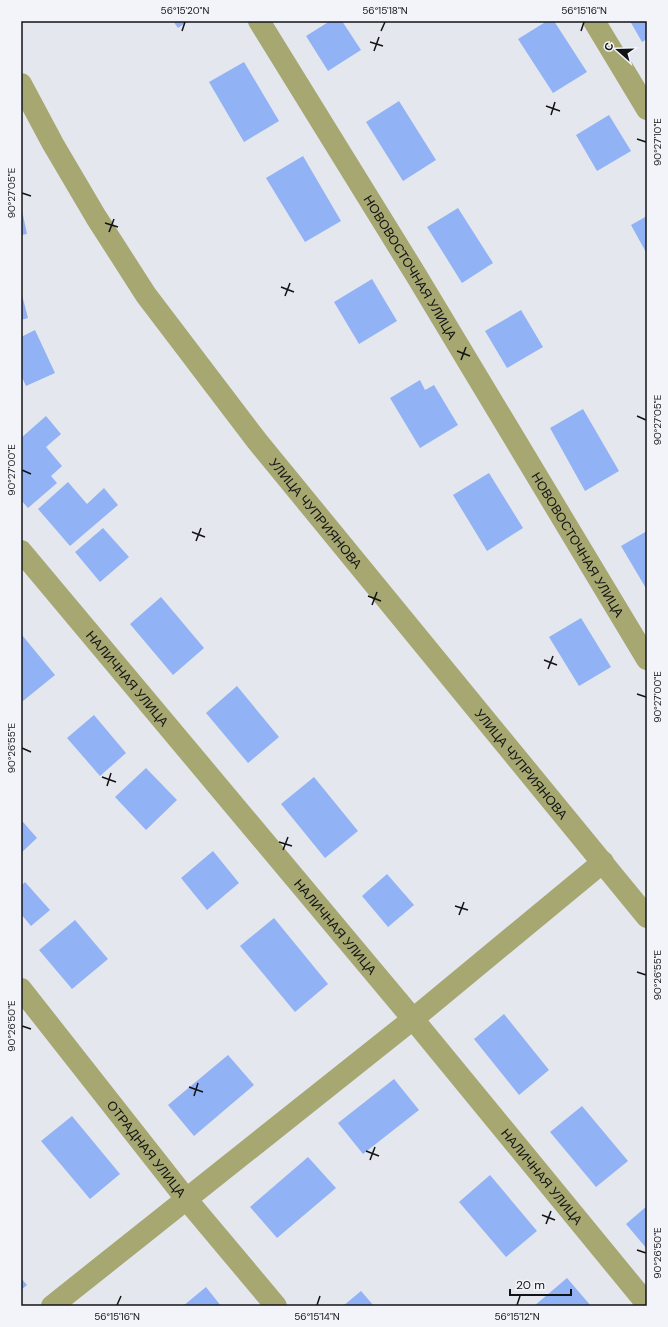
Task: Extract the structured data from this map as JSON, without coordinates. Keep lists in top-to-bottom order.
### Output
{
  "streets": {
    "street": [
      "НОВОВОСТОЧНАЯ УЛИЦА",
      "УЛИЦА ЧУПРИЯНОВА",
      "НАЛИЧНАЯ УЛИЦА",
      "ОТРАДНАЯ УЛИЦА"
    ]
  },
  "scale_bar": "20 m",
  "north": "left",
  "coordinates": [
    "56°15'20\"N",
    "56°15'18\"N",
    "56°15'16\"N",
    "90°27'10\"E",
    "90°27'05\"E",
    "90°27'00\"E",
    "90°26'55\"E",
    "90°26'50\"E",
    "56°15'14\"N",
    "56°15'12\"N"
  ]
}
